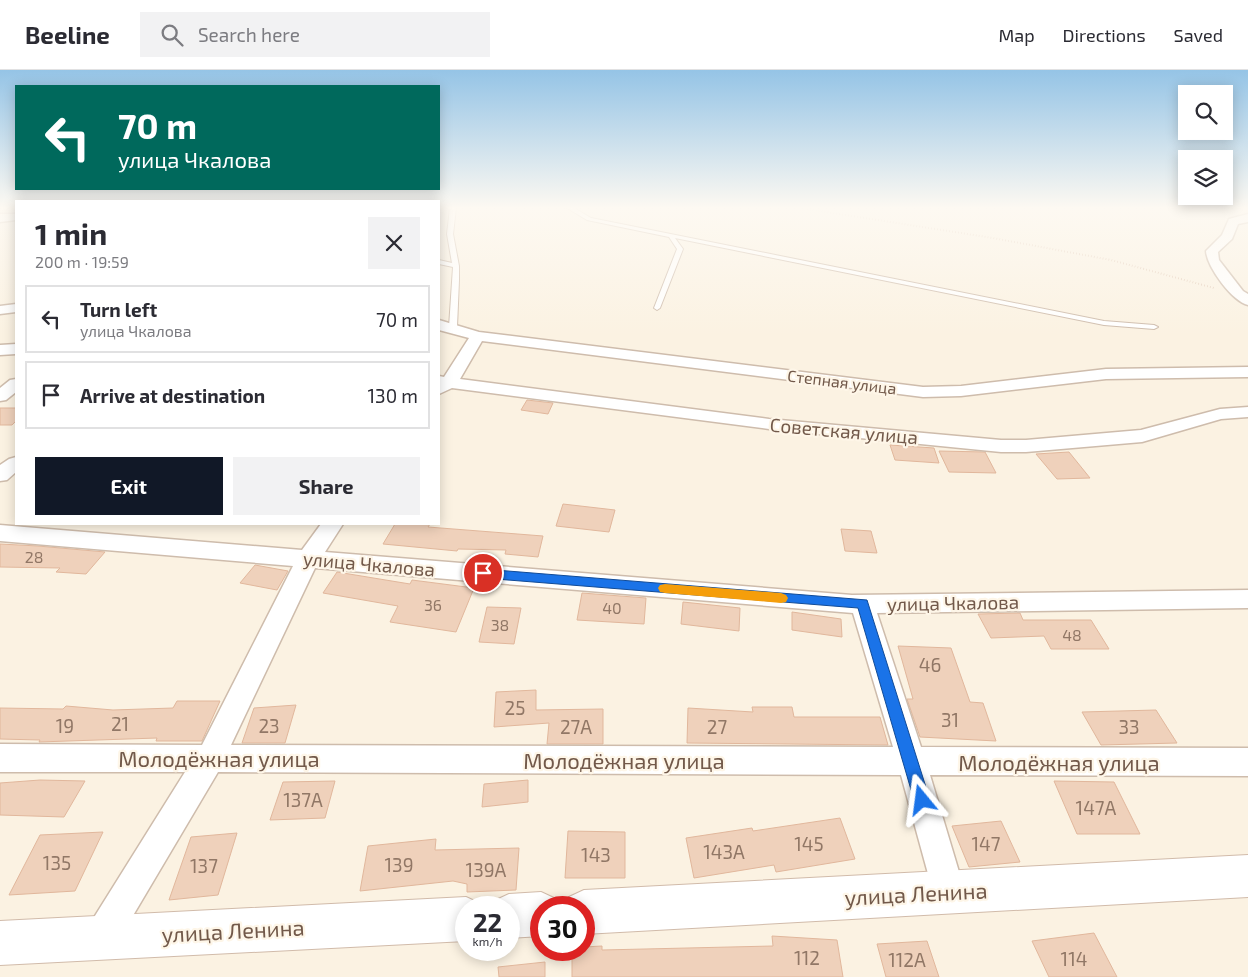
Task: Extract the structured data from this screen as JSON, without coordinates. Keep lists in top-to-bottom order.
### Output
{
  "streets": {
    "main road": ["улица Ленина"],
    "street": [
      "Степная улица",
      "Советская улица",
      "улица Чкалова",
      "Молодёжная улица"
    ]
  },
  "house_numbers": [
    "28",
    "36",
    "40",
    "38",
    "48",
    "46",
    "25",
    "31",
    "21",
    "19",
    "23",
    "27А",
    "27",
    "33",
    "137А",
    "147А",
    "145",
    "147",
    "143А",
    "143",
    "135",
    "139",
    "137",
    "139А",
    "112",
    "114",
    "112А"
  ],
  "page": {
    "header": "Beeline",
    "search": "Search here",
    "nav": ["Map", "Directions", "Saved"],
    "turn": ["70 m", "улица Чкалова"],
    "heading": ["1 min", "200 m · 19:59"],
    "list": [
      {
        "name": "Turn left",
        "note": "улица Чкалова",
        "value": "70 m"
      },
      {
        "name": "Arrive at destination",
        "value": "130 m"
      }
    ],
    "buttons": ["Exit", "Share"],
    "speed": "22 km/h",
    "limit": "30"
  }
}
